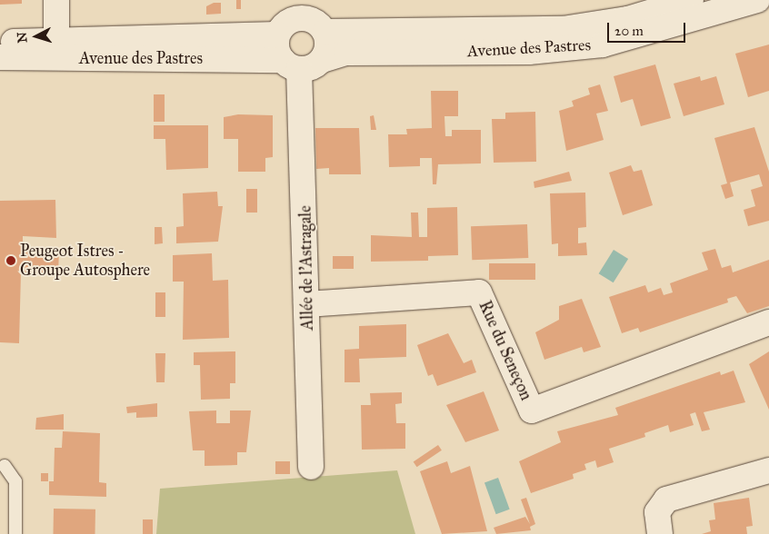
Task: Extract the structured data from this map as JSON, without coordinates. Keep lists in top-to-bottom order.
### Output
{
  "streets": {
    "street": ["Avenue des Pastres", "Allée de l'Astragale", "Rue du Seneçon"]
  },
  "crossings": [
    ["Avenue des Pastres", "Allée de l'Astragale"],
    ["Allée de l'Astragale", "Rue du Seneçon"]
  ],
  "places": ["Peugeot Istres - Groupe Autosphere"],
  "scale_bar": "20 m",
  "north": "left"
}
